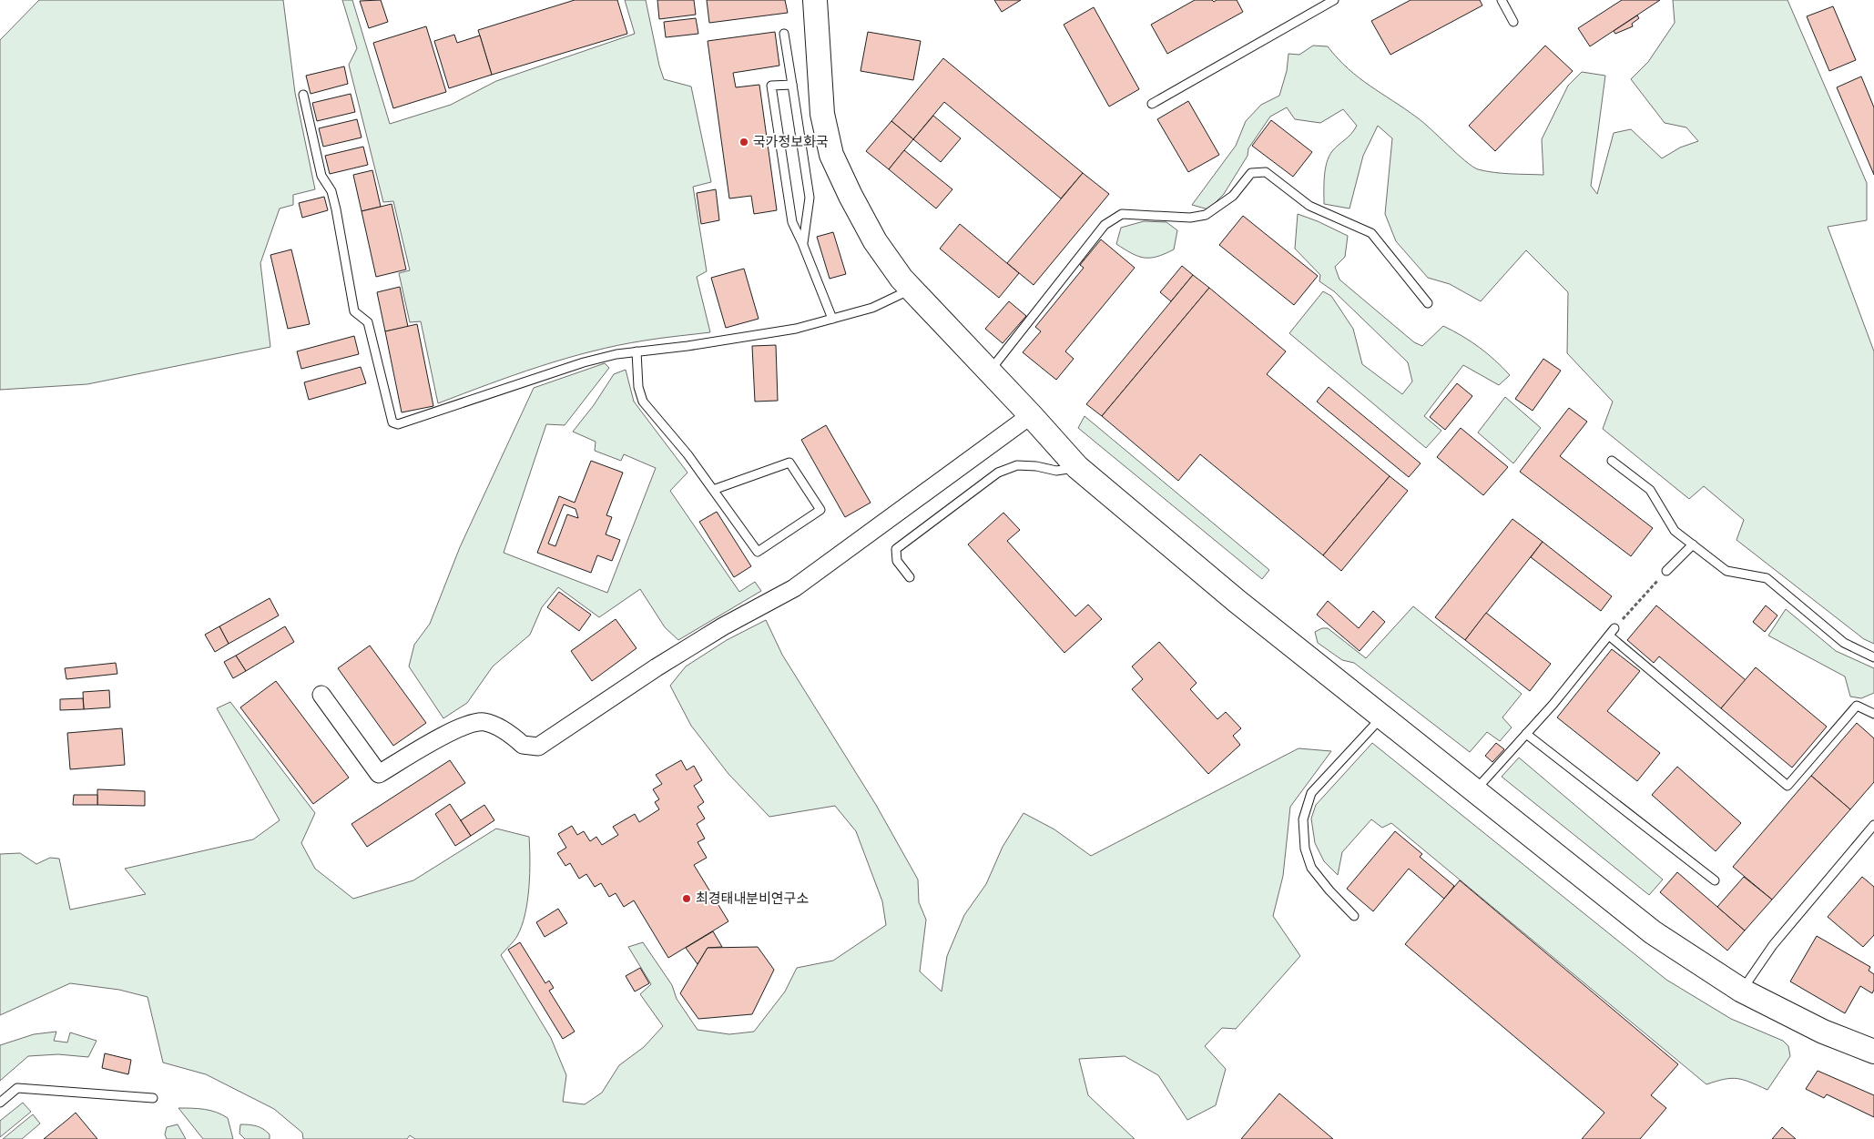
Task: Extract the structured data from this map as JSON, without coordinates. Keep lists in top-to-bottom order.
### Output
{
  "places": ["국가정보화국", "최경태내분비연구소"]
}
